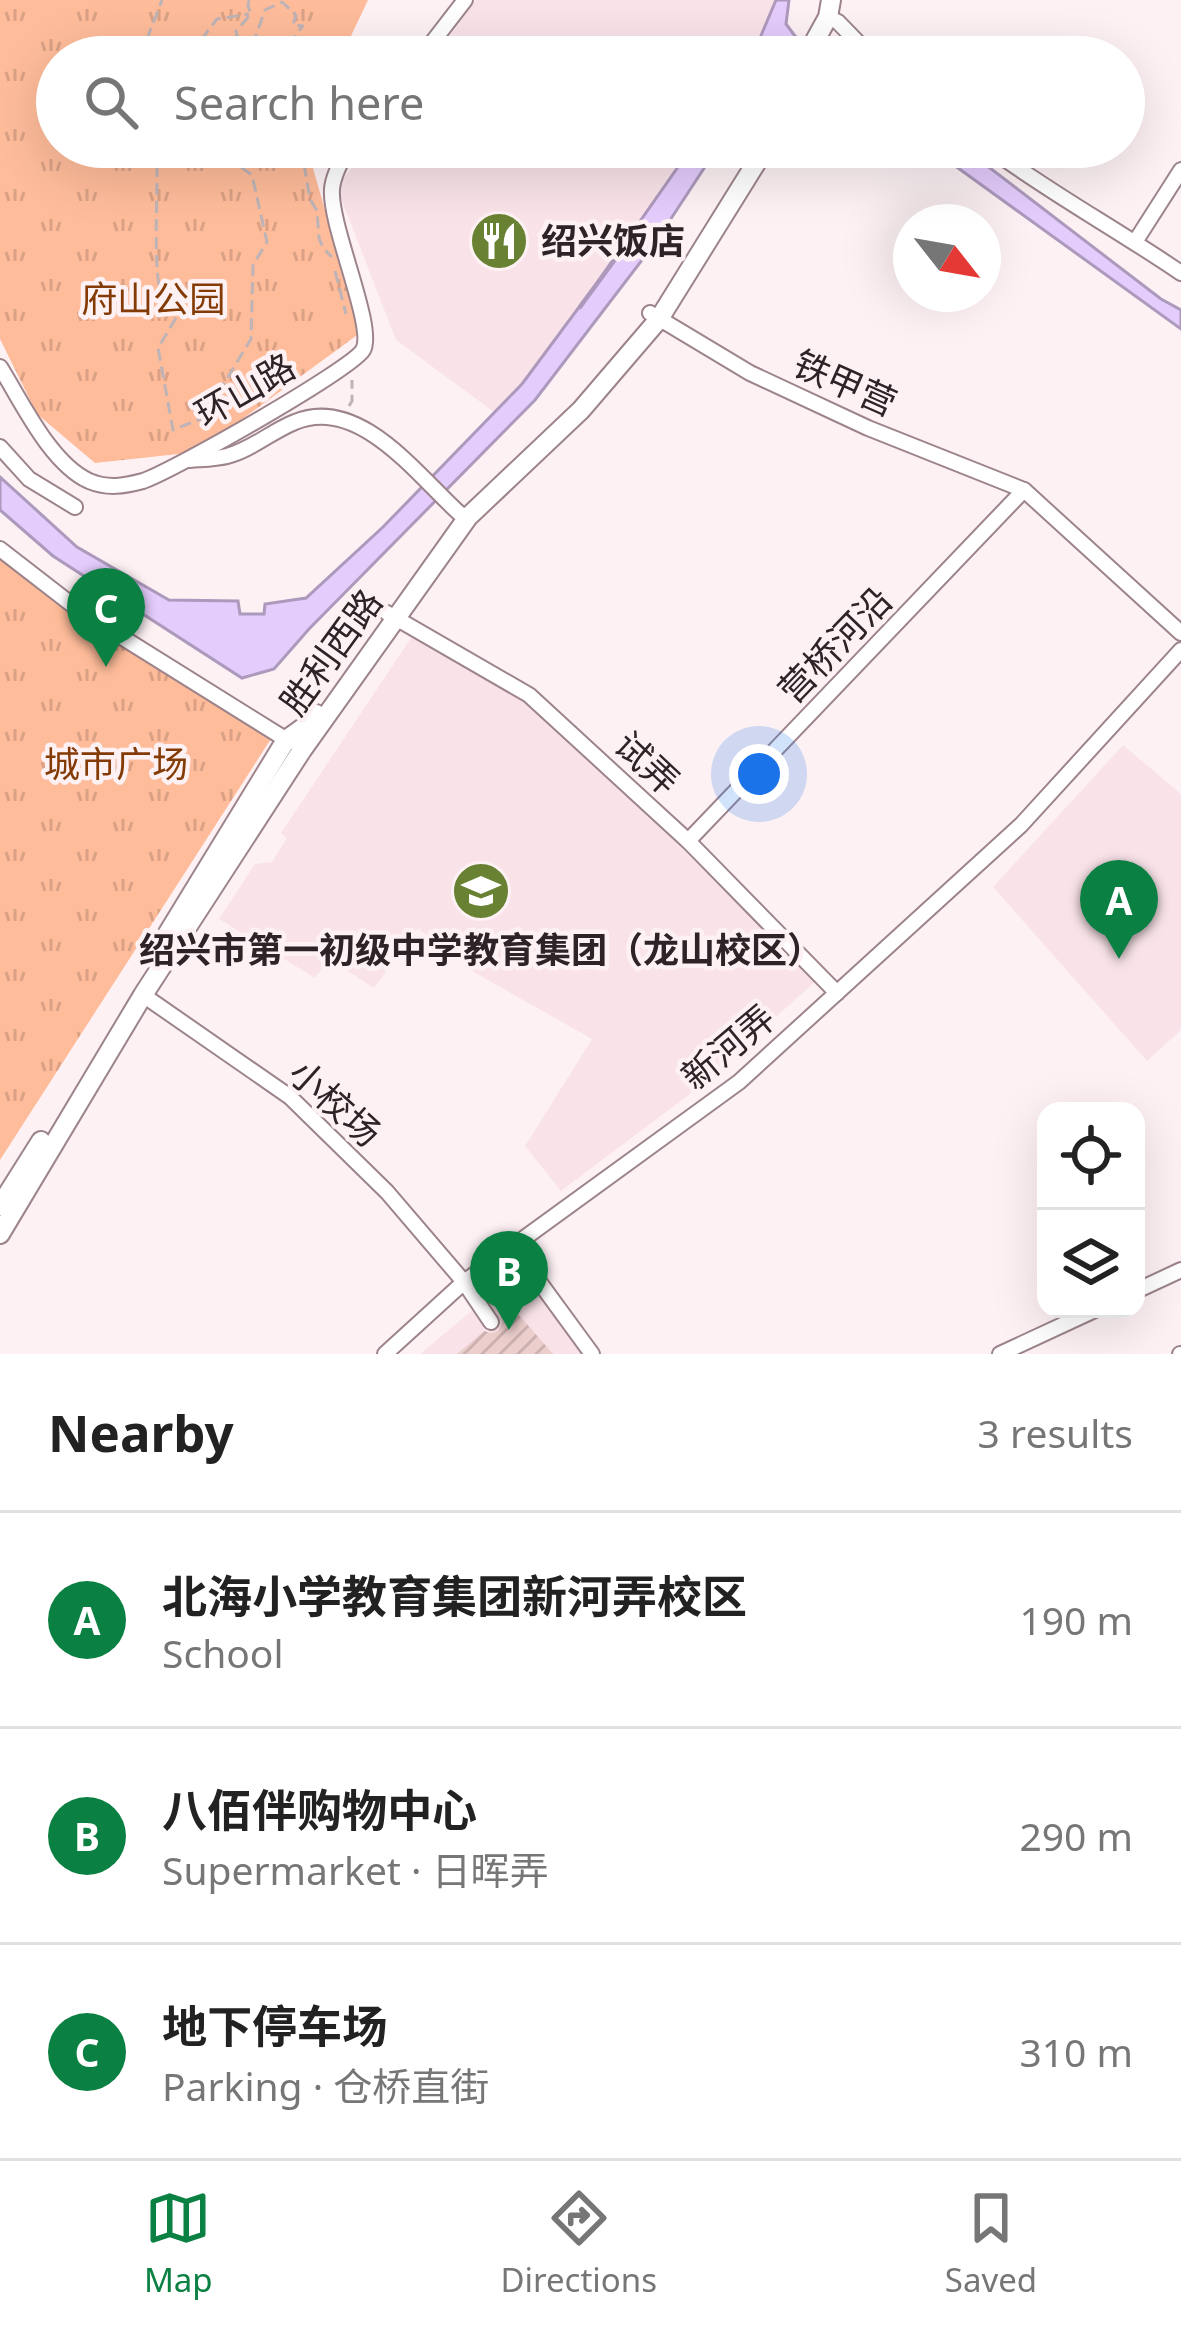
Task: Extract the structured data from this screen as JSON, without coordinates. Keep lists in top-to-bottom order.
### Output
{
  "streets": {
    "main road": ["胜利西路"],
    "street": [
      "铁甲营",
      "环山路",
      "营桥河沿",
      "试弄",
      "新河弄",
      "小校场"
    ]
  },
  "crossings": [
    ["铁甲营", "营桥河沿"],
    ["铁甲营", "胜利西路"],
    ["营桥河沿", "试弄"],
    ["胜利西路", "试弄"],
    ["胜利西路", "小校场"],
    ["试弄", "新河弄"],
    ["新河弄", "小校场"]
  ],
  "parks": ["府山公园", "城市广场"],
  "places": {
    "restaurant": ["绍兴饭店"],
    "school or university": ["绍兴市第一初级中学教育集团（龙山校区）"]
  },
  "north": "bottom right",
  "page": {
    "search": "Search here",
    "pins": ["C", "A", "B"],
    "heading": ["Nearby", "3 results"],
    "list": [
      {
        "mark": "A",
        "name": "北海小学教育集团新河弄校区",
        "note": "School",
        "value": "190 m"
      },
      {
        "mark": "B",
        "name": "八佰伴购物中心",
        "note": "Supermarket · 日晖弄",
        "value": "290 m"
      },
      {
        "mark": "C",
        "name": "地下停车场",
        "note": "Parking · 仓桥直街",
        "value": "310 m"
      }
    ],
    "nav": ["Map", "Directions", "Saved"]
  }
}
